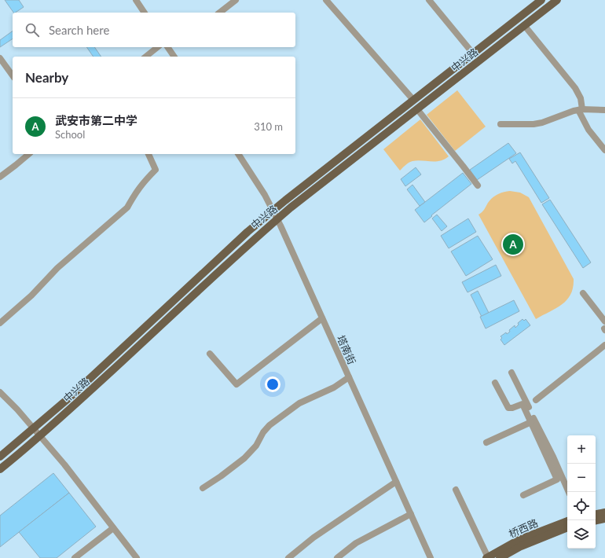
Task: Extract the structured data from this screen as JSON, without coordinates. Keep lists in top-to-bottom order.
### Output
{
  "streets": {
    "main road": ["中兴路", "桥西路"],
    "street": ["塔南街"]
  },
  "crossings": [
    ["中兴路", "塔南街"]
  ],
  "page": {
    "search": "Search here",
    "heading": "Nearby",
    "list": [
      {
        "mark": "A",
        "name": "武安市第二中学",
        "note": "School",
        "value": "310 m"
      }
    ],
    "pins": "A",
    "map_buttons": ["+", "−"]
  }
}
